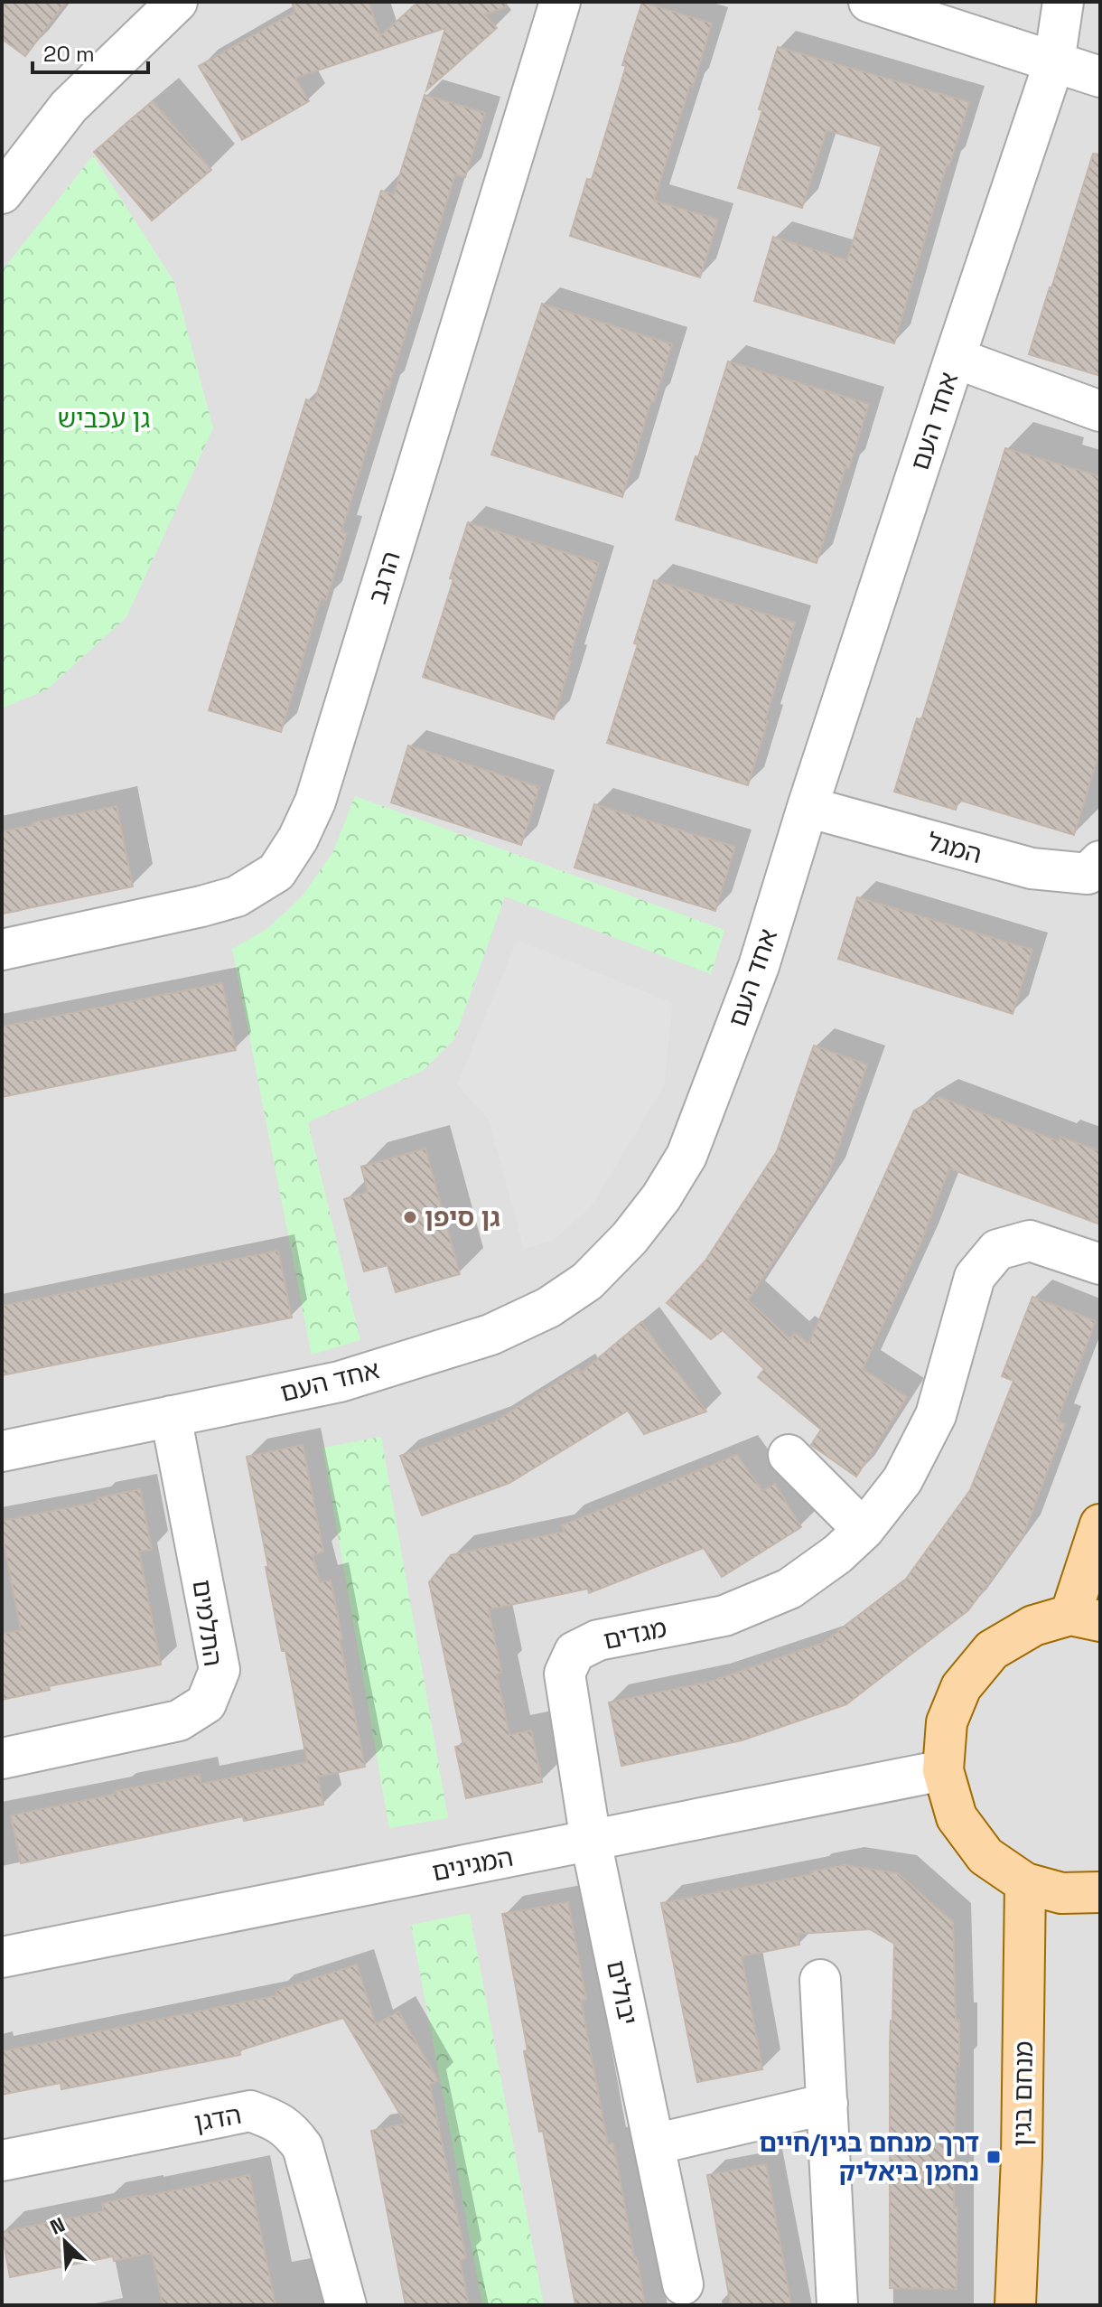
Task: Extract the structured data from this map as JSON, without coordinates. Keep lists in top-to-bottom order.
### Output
{
  "streets": {
    "main road": ["מנחם בגין"],
    "street": [
      "אחד העם",
      "הרגב",
      "המגל",
      "התלמים",
      "מגדים",
      "המגינים",
      "יבולים",
      "הדגן"
    ]
  },
  "crossings": [
    ["אחד העם", "המגל"],
    ["אחד העם", "התלמים"],
    ["מגדים", "המגינים"],
    ["מגדים", "יבולים"],
    ["המגינים", "יבולים"]
  ],
  "parks": ["גן עכביש"],
  "places": {
    "other": ["גן סיפן"],
    "transit": ["דרך מנחם בגין/חיים נחמן ביאליק"]
  },
  "scale_bar": "20 m",
  "north": "top left"
}
